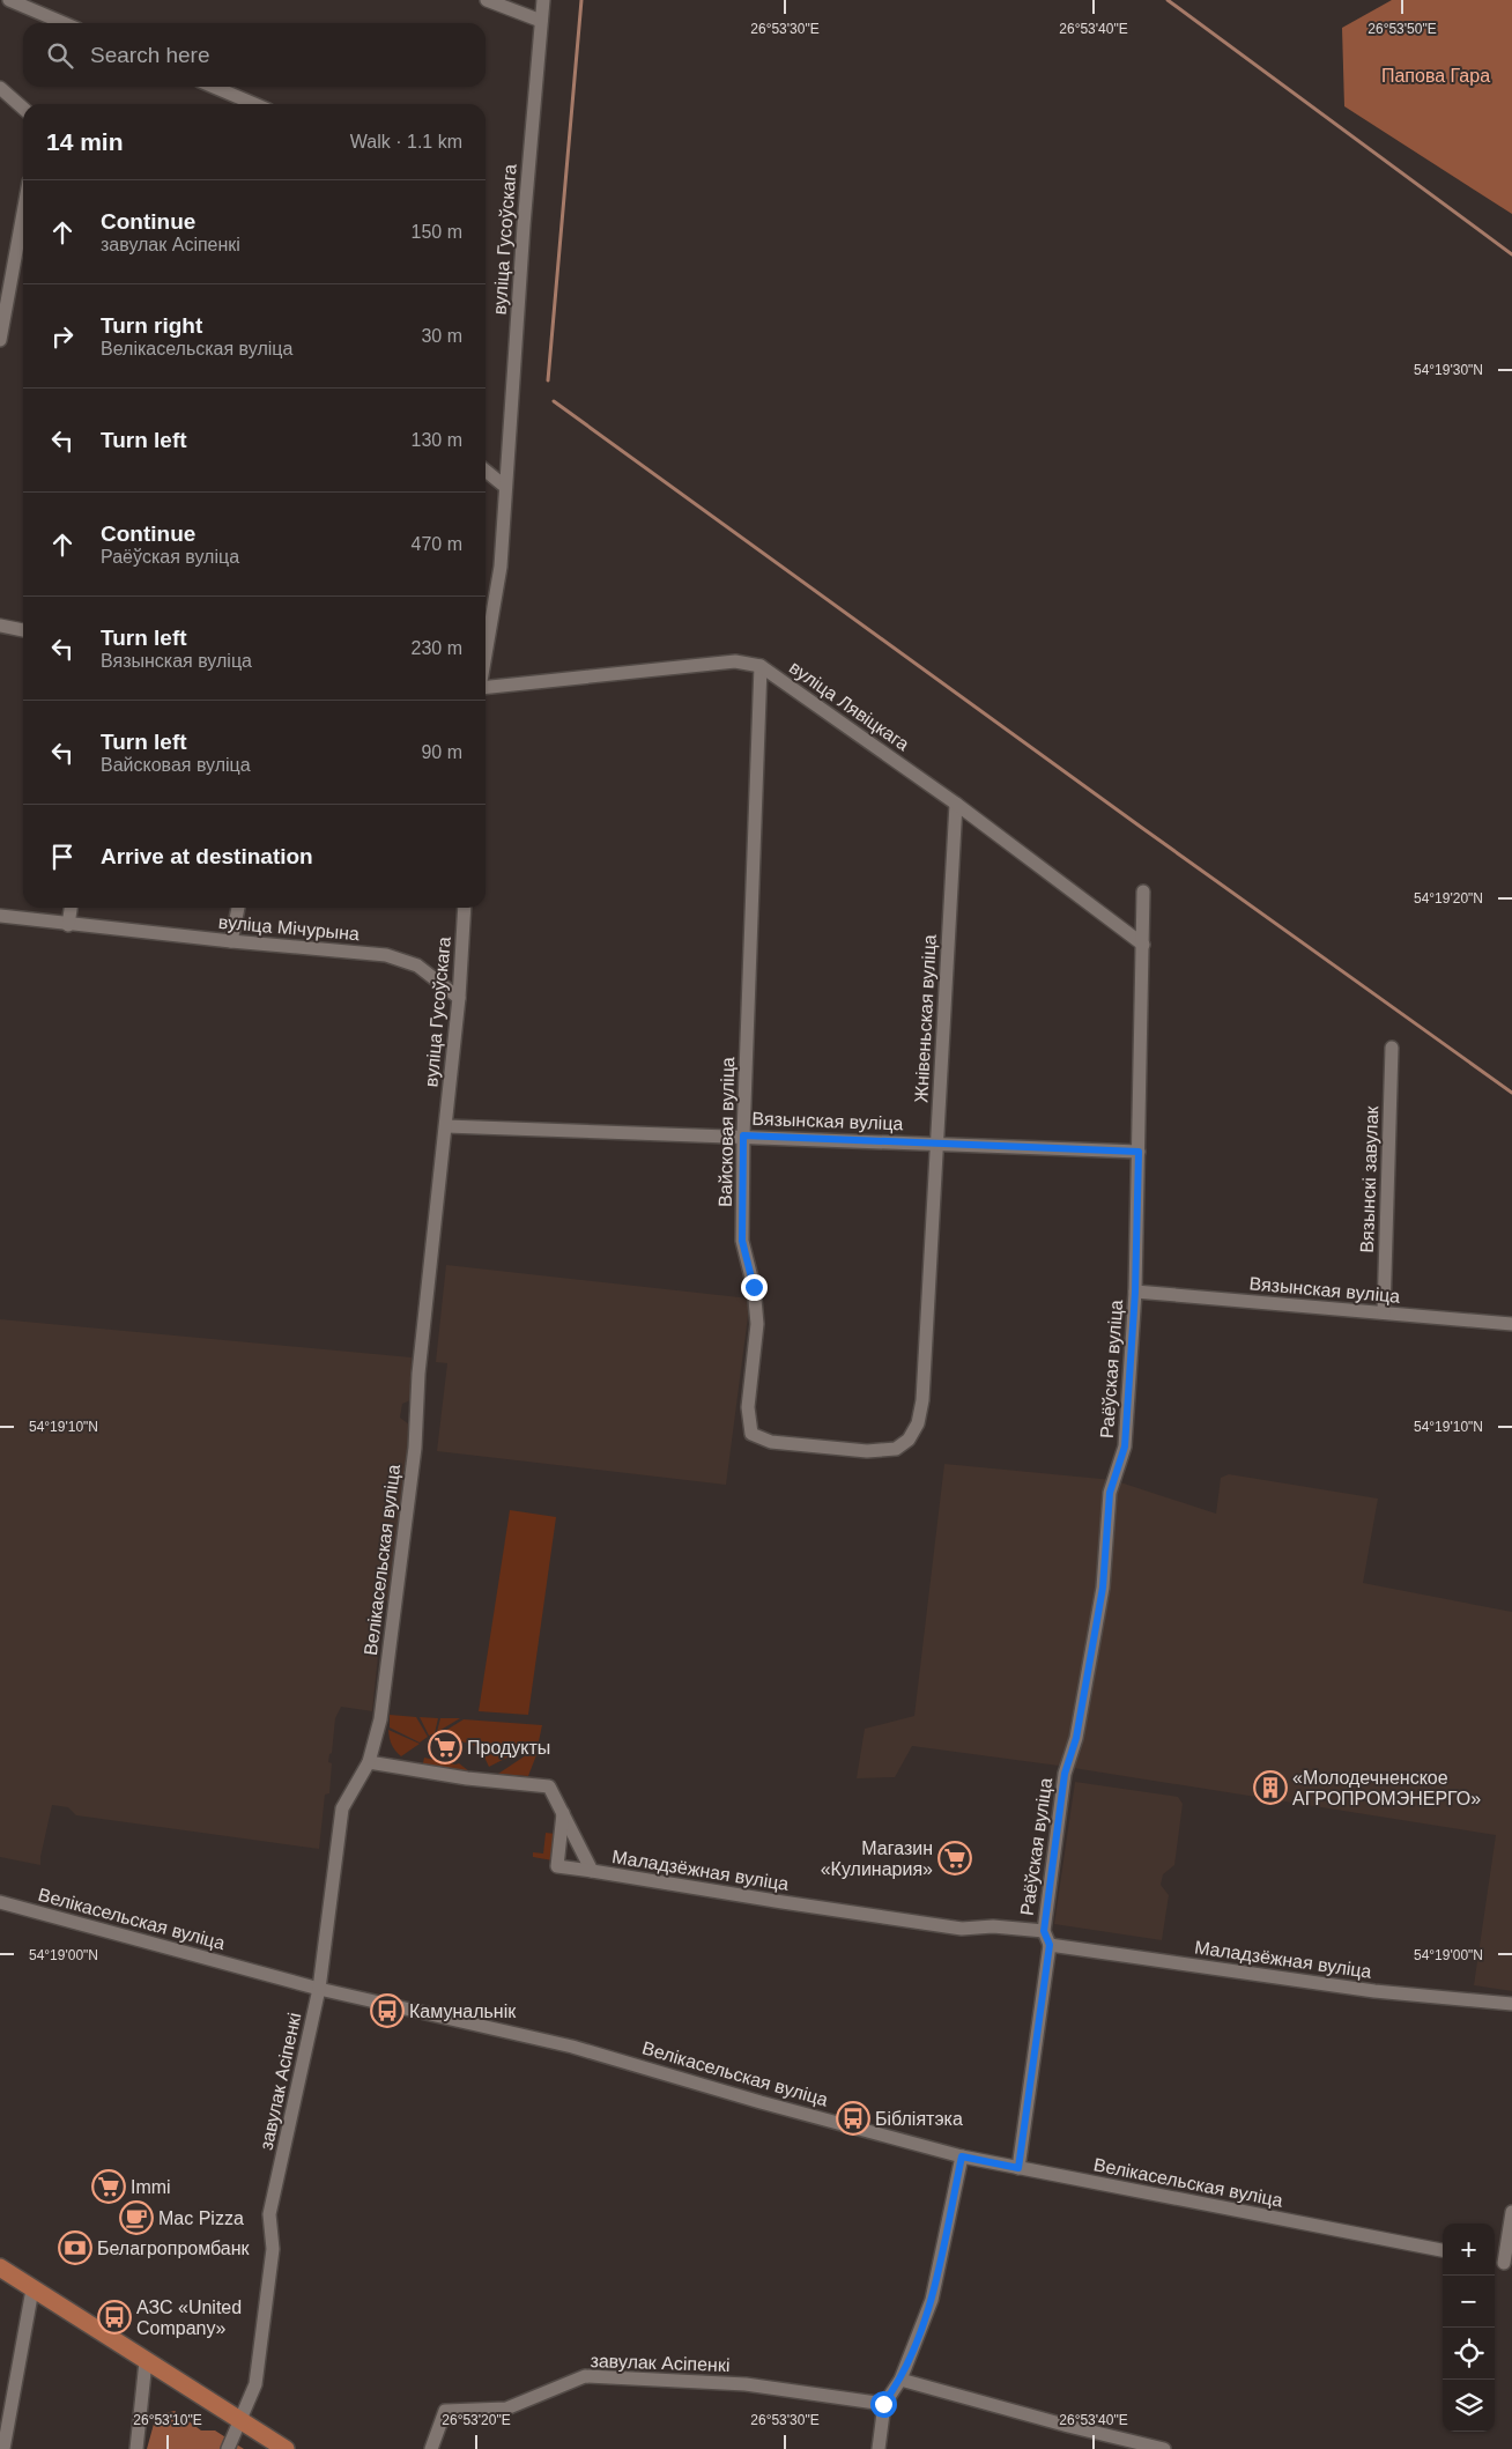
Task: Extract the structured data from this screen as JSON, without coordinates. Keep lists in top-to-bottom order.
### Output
{
  "streets": {
    "street": [
      "вуліца Гусоўскага",
      "вуліца Лявіцкага",
      "вуліца Мічурына",
      "Жнівеньская вуліца",
      "Вязынская вуліца",
      "Вайсковая вуліца",
      "Вязынскі завулак",
      "Раёўская вуліца",
      "Велікасельская вуліца",
      "Маладзёжная вуліца",
      "завулак Асіпенкі"
    ]
  },
  "crossings": [
    ["вуліца Гусоўскага", "вуліца Мічурына"],
    ["вуліца Гусоўскага", "Вязынская вуліца"],
    ["вуліца Гусоўскага", "Велікасельская вуліца"],
    ["вуліца Лявіцкага", "Жнівеньская вуліца"],
    ["вуліца Лявіцкага", "Вайсковая вуліца"],
    ["вуліца Лявіцкага", "Раёўская вуліца"],
    ["Жнівеньская вуліца", "Вязынская вуліца"],
    ["Жнівеньская вуліца", "Вайсковая вуліца"],
    ["Вязынская вуліца", "Вайсковая вуліца"],
    ["Вязынская вуліца", "Вязынскі завулак"],
    ["Вязынская вуліца", "Раёўская вуліца"],
    ["Вязынская вуліца", "Велікасельская вуліца"],
    ["Раёўская вуліца", "Маладзёжная вуліца"],
    ["Велікасельская вуліца", "Маладзёжная вуліца"],
    ["Велікасельская вуліца", "завулак Асіпенкі"]
  ],
  "parks": ["Папова Гара"],
  "places": {
    "supermarket": ["Продукты", "Магазин «Кулинария»", "Immi"],
    "building": ["«Молодечненское АГРОПРОМЭНЕРГО»"],
    "bus stop": ["Камунальнік", "Бібліятэка", "АЗС «United Company»"],
    "cafe": ["Mac Pizza"],
    "bank": ["Белагропромбанк"]
  },
  "page": {
    "search": "Search here",
    "heading": ["14 min", "Walk · 1.1 km"],
    "list": [
      ["Continue", "завулак Асіпенкі", "150 m"],
      ["Turn right", "Велікасельская вуліца", "30 m"],
      ["Turn left", "130 m"],
      ["Continue", "Раёўская вуліца", "470 m"],
      ["Turn left", "Вязынская вуліца", "230 m"],
      ["Turn left", "Вайсковая вуліца", "90 m"],
      "Arrive at destination"
    ],
    "map_buttons": ["+", "−"]
  },
  "coordinates": [
    "26°53'30\"E",
    "26°53'40\"E",
    "26°53'50\"E",
    "54°19'30\"N",
    "54°19'20\"N",
    "54°19'10\"N",
    "54°19'00\"N",
    "26°53'10\"E",
    "26°53'20\"E"
  ]
}
